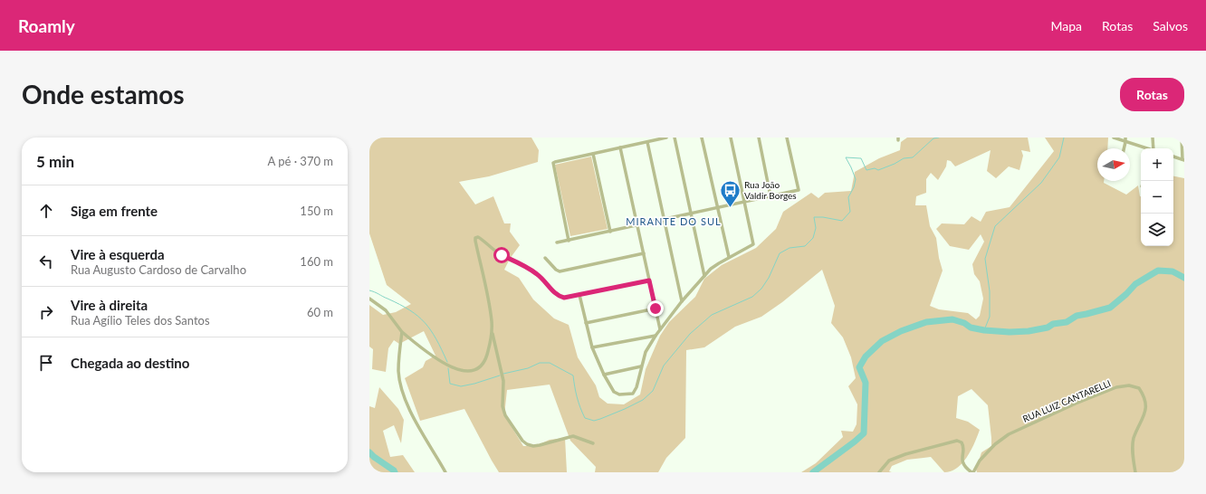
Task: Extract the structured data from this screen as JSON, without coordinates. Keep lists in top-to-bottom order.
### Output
{
  "streets": {
    "street": ["RUA LUIZ CANTARELLI"]
  },
  "districts": ["MIRANTE DO SUL"],
  "places": {
    "bus stop": ["Rua João Valdir Borges"]
  },
  "north": "right",
  "page": {
    "header": "Roamly",
    "nav": ["Mapa", "Rotas", "Salvos"],
    "buttons": "Rotas",
    "title": "Onde estamos",
    "heading": ["5 min", "A pé · 370 m"],
    "map_buttons": ["+", "−"],
    "list": [
      ["Siga em frente", "150 m"],
      ["Vire à esquerda", "Rua Augusto Cardoso de Carvalho", "160 m"],
      ["Vire à direita", "Rua Agílio Teles dos Santos", "60 m"],
      "Chegada ao destino"
    ]
  }
}
